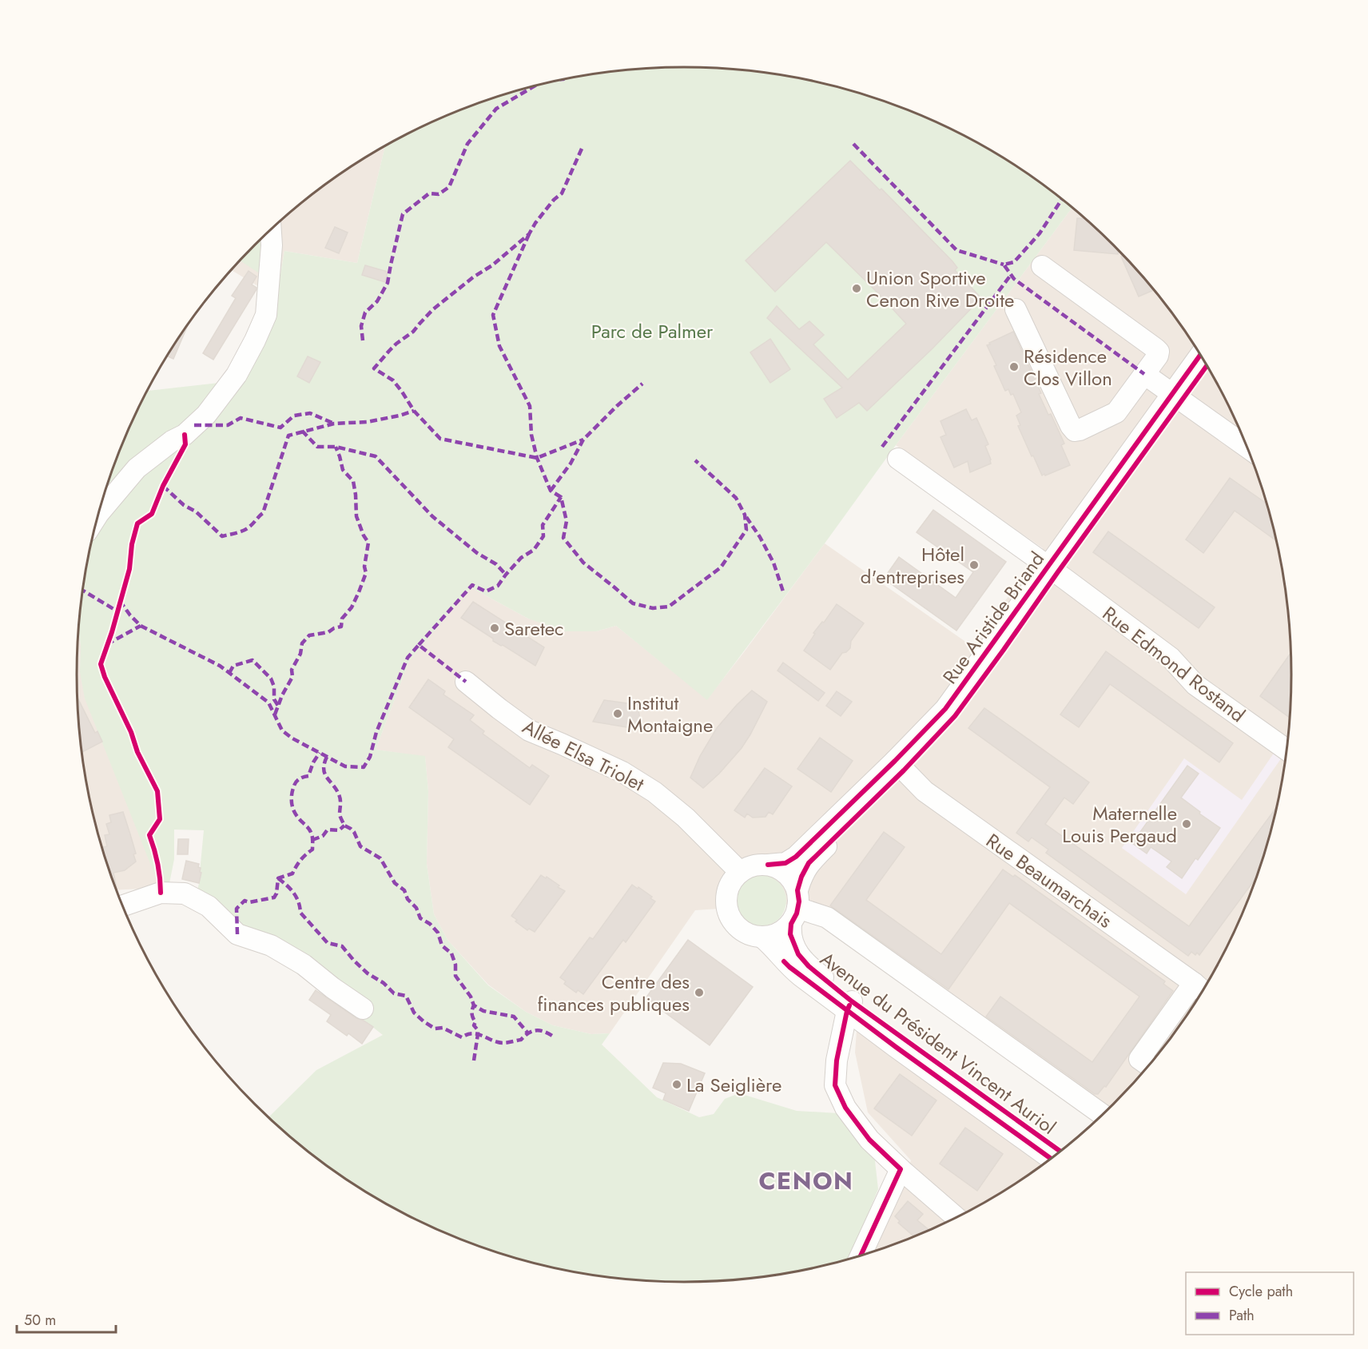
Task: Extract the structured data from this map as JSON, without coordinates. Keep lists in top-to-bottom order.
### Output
{
  "streets": {
    "street": [
      "Rue Aristide Briand",
      "Rue Edmond Rostand",
      "Allée Elsa Triolet",
      "Rue Beaumarchais",
      "Avenue du Président Vincent Auriol"
    ]
  },
  "crossings": [
    ["Rue Aristide Briand", "Rue Edmond Rostand"],
    ["Rue Aristide Briand", "Allée Elsa Triolet"],
    ["Rue Aristide Briand", "Rue Beaumarchais"],
    ["Rue Aristide Briand", "Avenue du Président Vincent Auriol"],
    ["Allée Elsa Triolet", "Avenue du Président Vincent Auriol"]
  ],
  "districts": ["CENON"],
  "parks": ["Parc de Palmer"],
  "places": [
    "Union Sportive Cenon Rive Droite",
    "Résidence Clos Villon",
    "Hôtel d'entreprises",
    "Saretec",
    "Institut Montaigne",
    "Maternelle Louis Pergaud",
    "Centre des finances publiques",
    "La Seiglière"
  ],
  "legend": ["Cycle path", "Path"],
  "scale_bar": "50 m"
}
